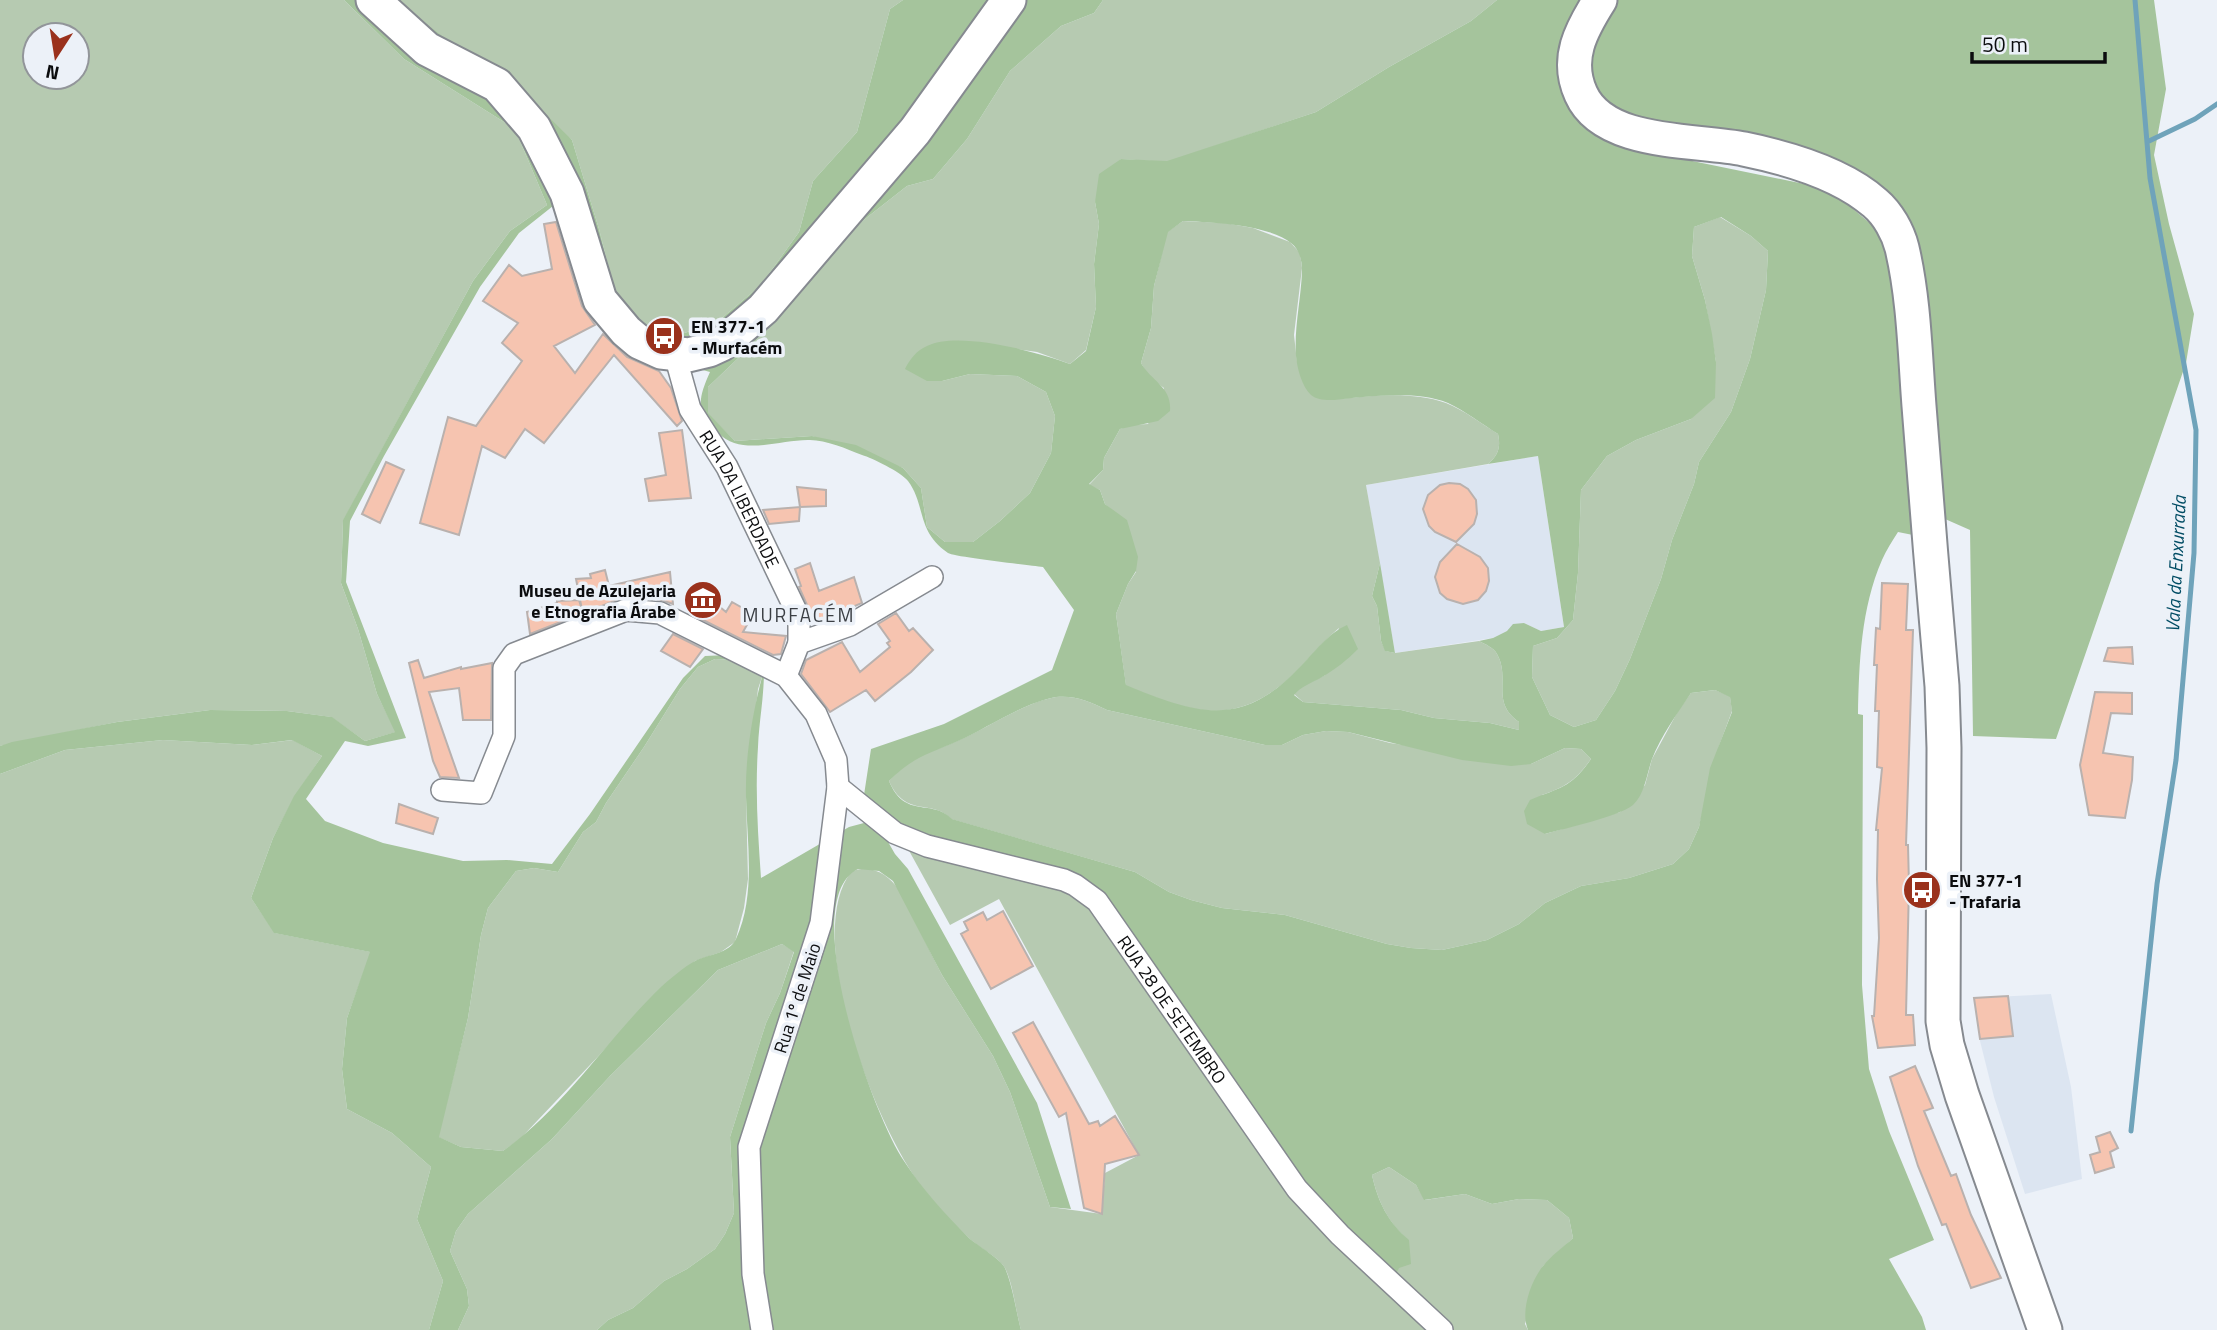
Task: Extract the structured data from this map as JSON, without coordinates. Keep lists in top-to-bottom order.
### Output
{
  "streets": {
    "street": ["RUA DA LIBERDADE", "Rua 1º de Maio", "RUA 28 DE SETEMBRO"]
  },
  "crossings": [
    ["Rua 1º de Maio", "RUA 28 DE SETEMBRO"]
  ],
  "districts": ["MURFACÉM"],
  "water": ["Vala da Enxurrada"],
  "places": {
    "bus stop": ["EN 377-1 - Murfacém", "EN 377-1 - Trafaria"],
    "museum": ["Museu de Azulejaria e Etnografia Árabe"]
  },
  "scale_bar": "50 m",
  "north": "bottom"
}
